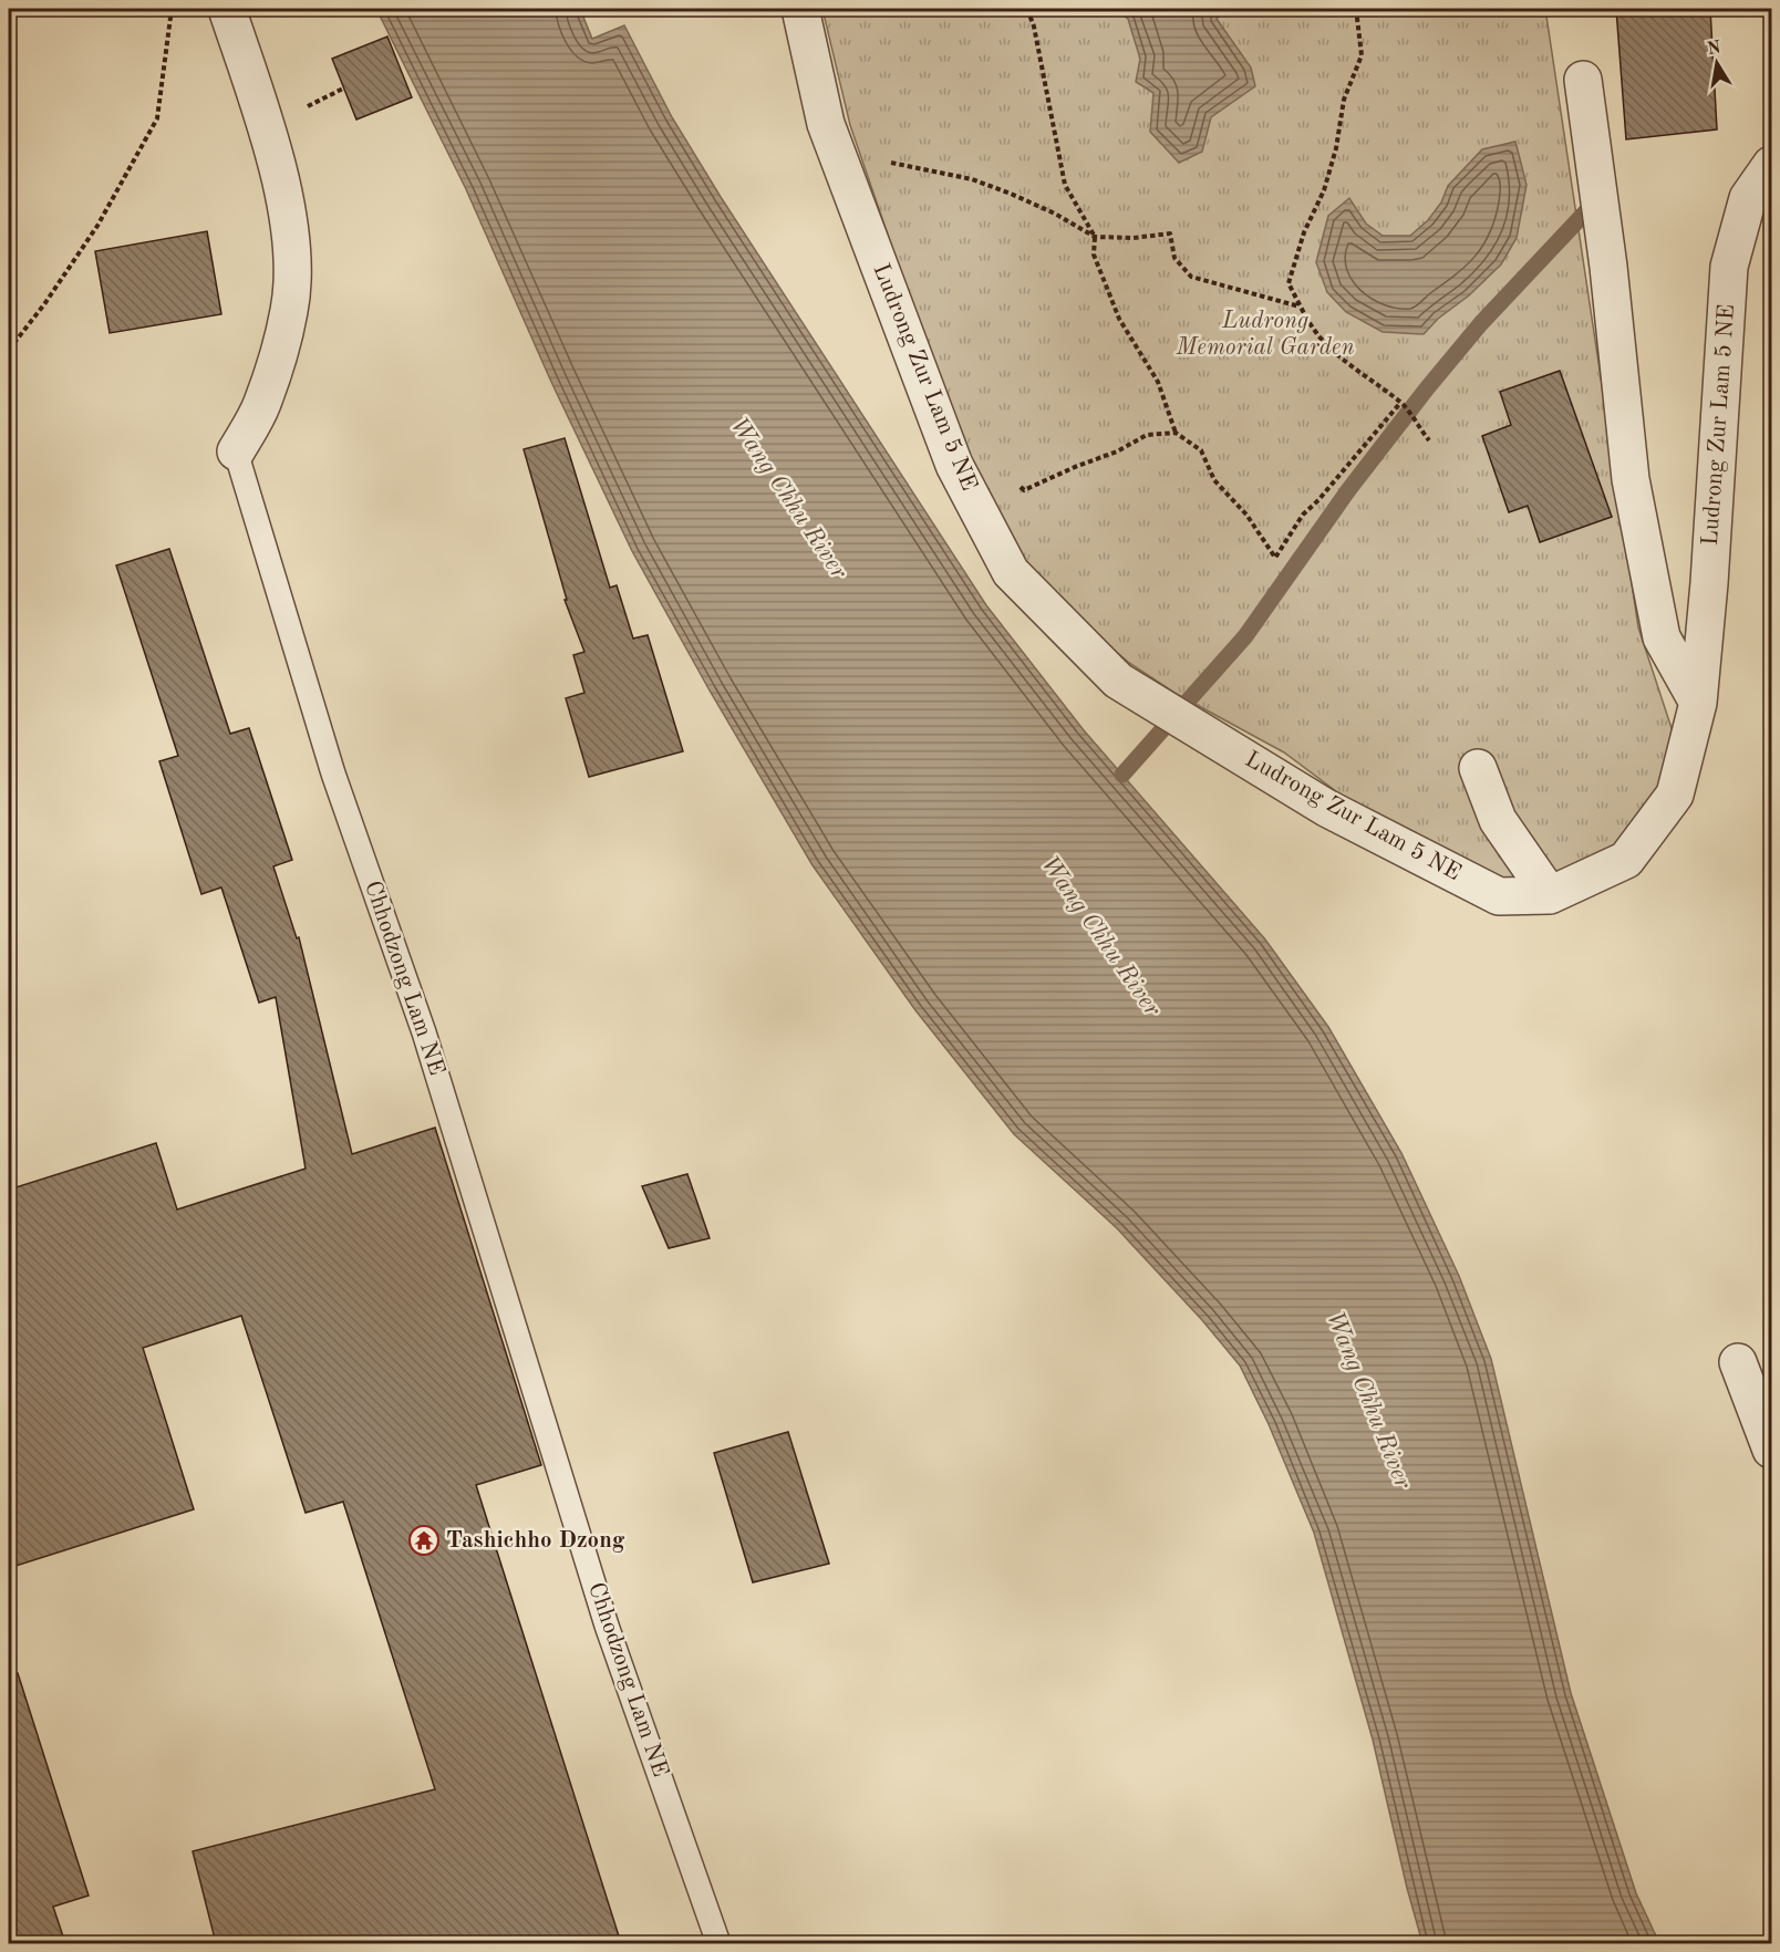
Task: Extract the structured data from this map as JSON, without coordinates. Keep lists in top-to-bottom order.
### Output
{
  "streets": {
    "street": ["Ludrong Zur Lam 5 NE", "Chhodzong Lam NE"]
  },
  "water": ["Wang Chhu River"],
  "parks": ["Ludrong Memorial Garden"],
  "places": {
    "temple": ["Tashichho Dzong"]
  },
  "north": "top"
}
